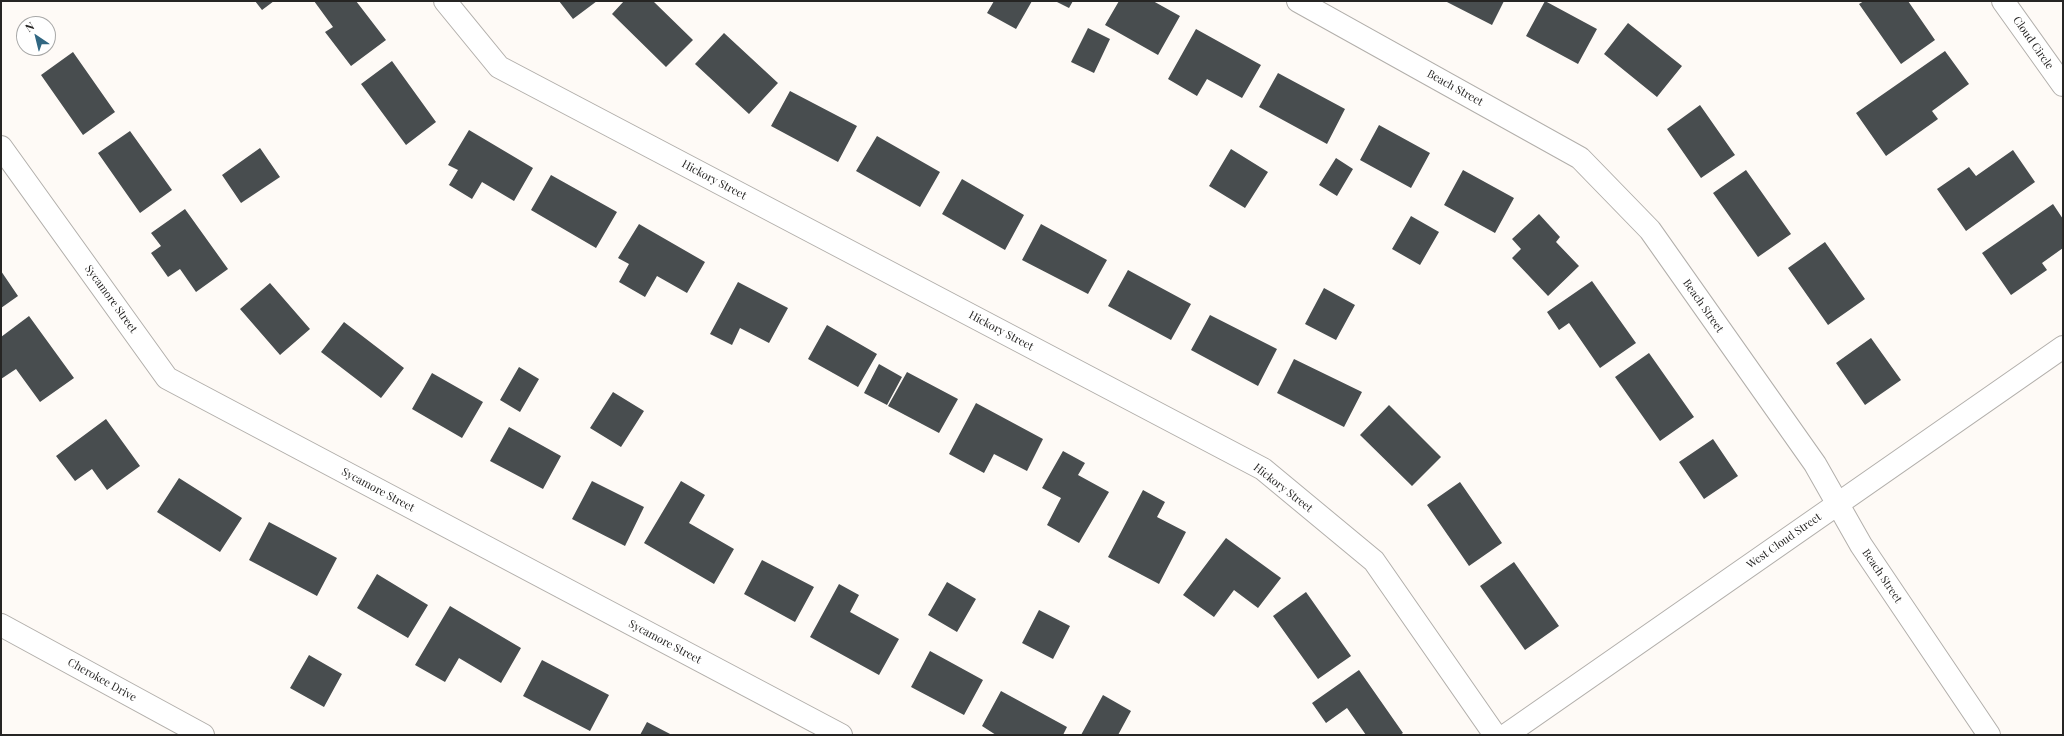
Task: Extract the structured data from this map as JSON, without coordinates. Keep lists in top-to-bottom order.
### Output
{
  "streets": {
    "street": [
      "Cloud Circle",
      "Beach Street",
      "Hickory Street",
      "Sycamore Street",
      "West Cloud Street",
      "Cherokee Drive"
    ]
  },
  "crossings": [
    ["Beach Street", "West Cloud Street"]
  ],
  "north": "top left"
}
